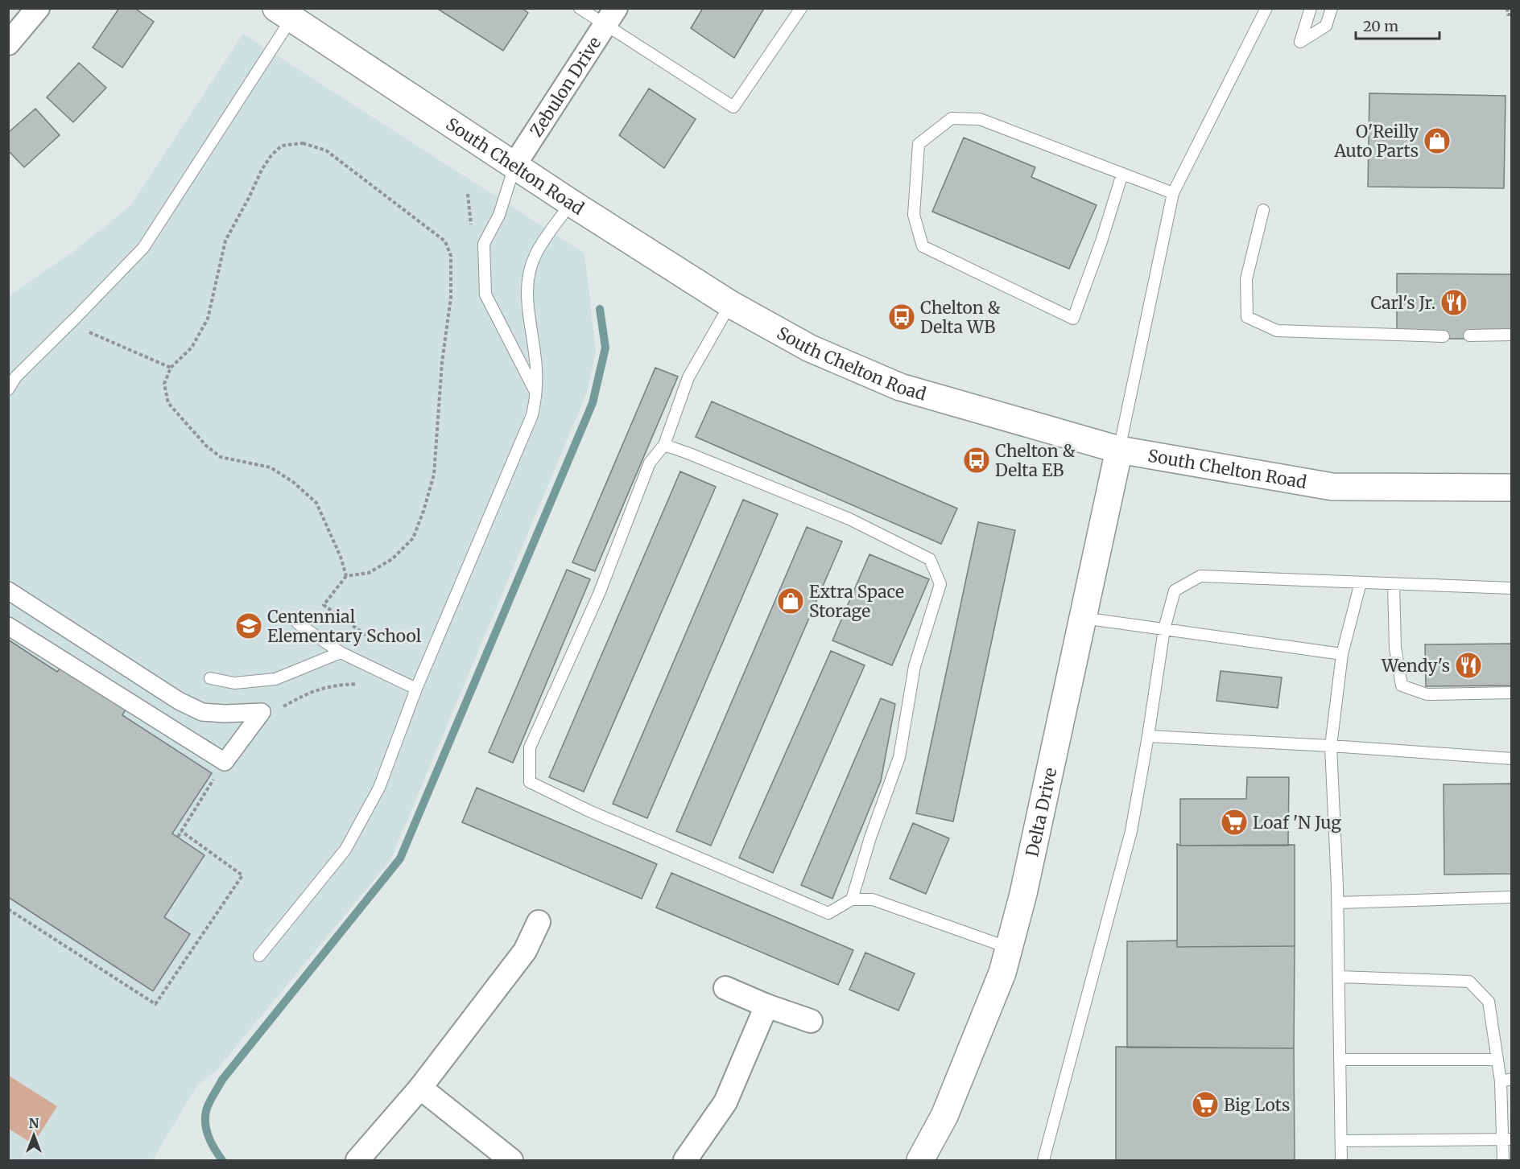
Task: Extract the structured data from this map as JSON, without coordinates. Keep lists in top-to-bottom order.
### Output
{
  "streets": {
    "main road": ["South Chelton Road", "Delta Drive"],
    "street": ["Zebulon Drive"]
  },
  "crossings": [
    ["Zebulon Drive", "South Chelton Road"],
    ["South Chelton Road", "Delta Drive"]
  ],
  "places": {
    "shop": ["O'Reilly Auto Parts", "Extra Space Storage"],
    "restaurant": ["Carl's Jr.", "Wendy's"],
    "bus stop": ["Chelton & Delta WB", "Chelton & Delta EB"],
    "school or university": ["Centennial Elementary School"],
    "supermarket": ["Loaf 'N Jug", "Big Lots"]
  },
  "scale_bar": "20 m",
  "north": "top"
}
